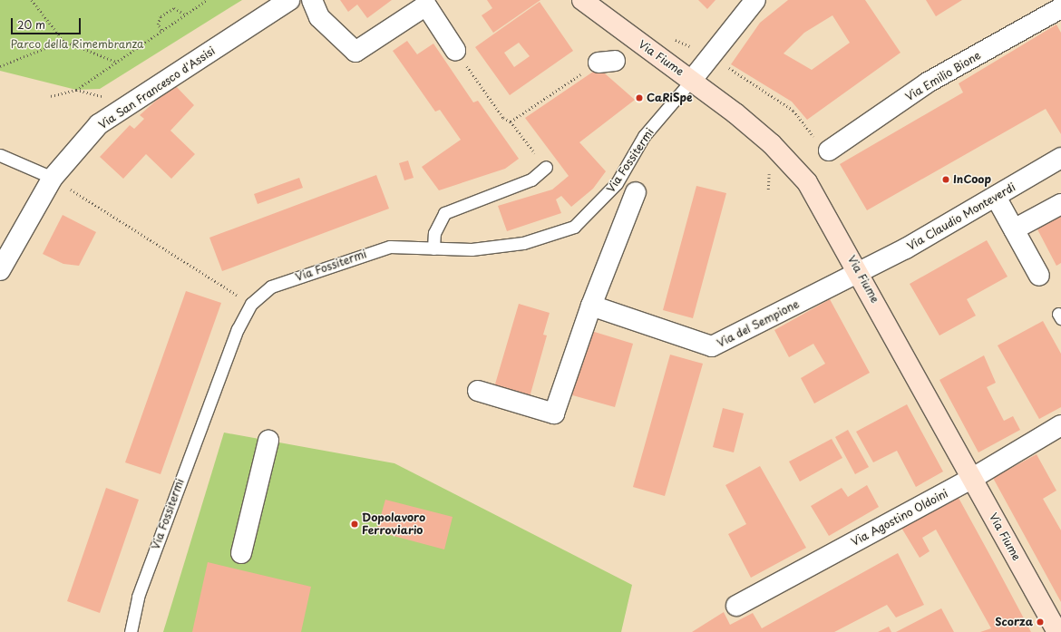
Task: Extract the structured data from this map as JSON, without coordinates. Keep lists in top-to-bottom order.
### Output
{
  "streets": {
    "main road": ["Via Fiume"],
    "street": [
      "Via Emilio Bione",
      "Via San Francesco d'Assisi",
      "Via Claudio Monteverdi",
      "Via del Sempione",
      "Via Agostino Oldoini"
    ],
    "lane": ["Via Fossitermi"]
  },
  "crossings": [
    ["Via Fiume", "Via Fossitermi"],
    ["Via Fiume", "Via Claudio Monteverdi"],
    ["Via Fiume", "Via del Sempione"],
    ["Via Fiume", "Via Agostino Oldoini"],
    ["Via Claudio Monteverdi", "Via del Sempione"]
  ],
  "parks": ["Parco della Rimembranza"],
  "places": [
    "CaRiSpe",
    "InCoop",
    "Dopolavoro Ferroviario",
    "Scorza"
  ],
  "scale_bar": "20 m"
}
